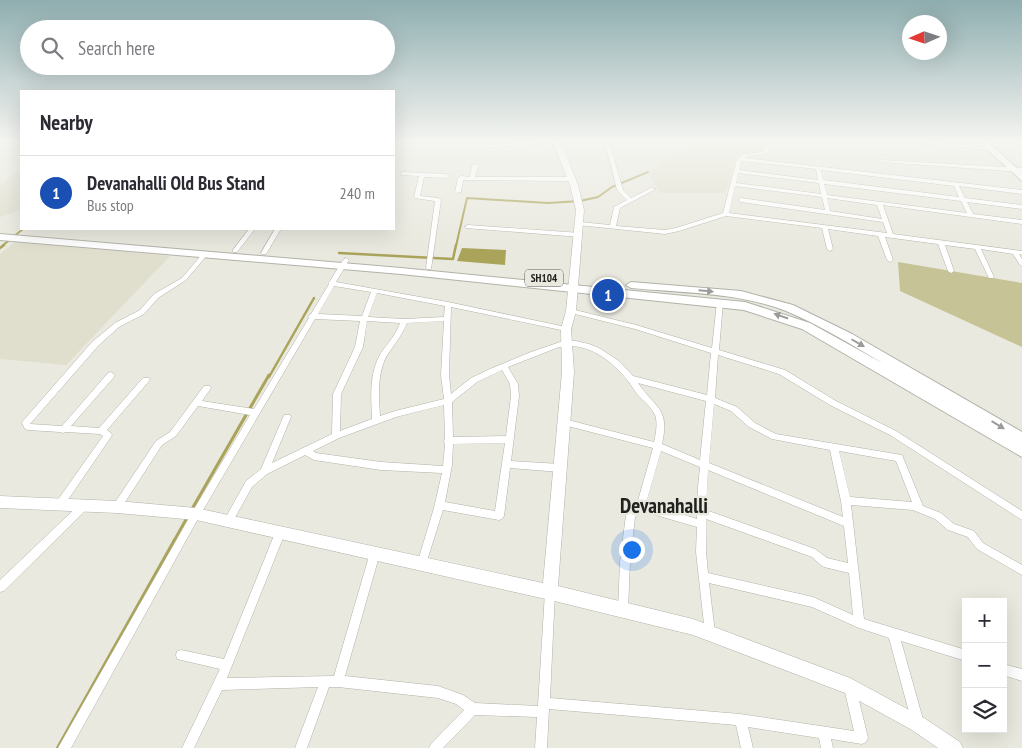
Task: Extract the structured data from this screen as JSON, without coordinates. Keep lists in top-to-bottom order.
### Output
{
  "streets": {
    "main road": ["SH104"]
  },
  "districts": ["Devanahalli"],
  "north": "left",
  "page": {
    "search": "Search here",
    "heading": "Nearby",
    "list": [
      {
        "mark": "1",
        "name": "Devanahalli Old Bus Stand",
        "note": "Bus stop",
        "value": "240 m"
      }
    ],
    "pins": "1",
    "map_buttons": ["+", "−"]
  }
}
